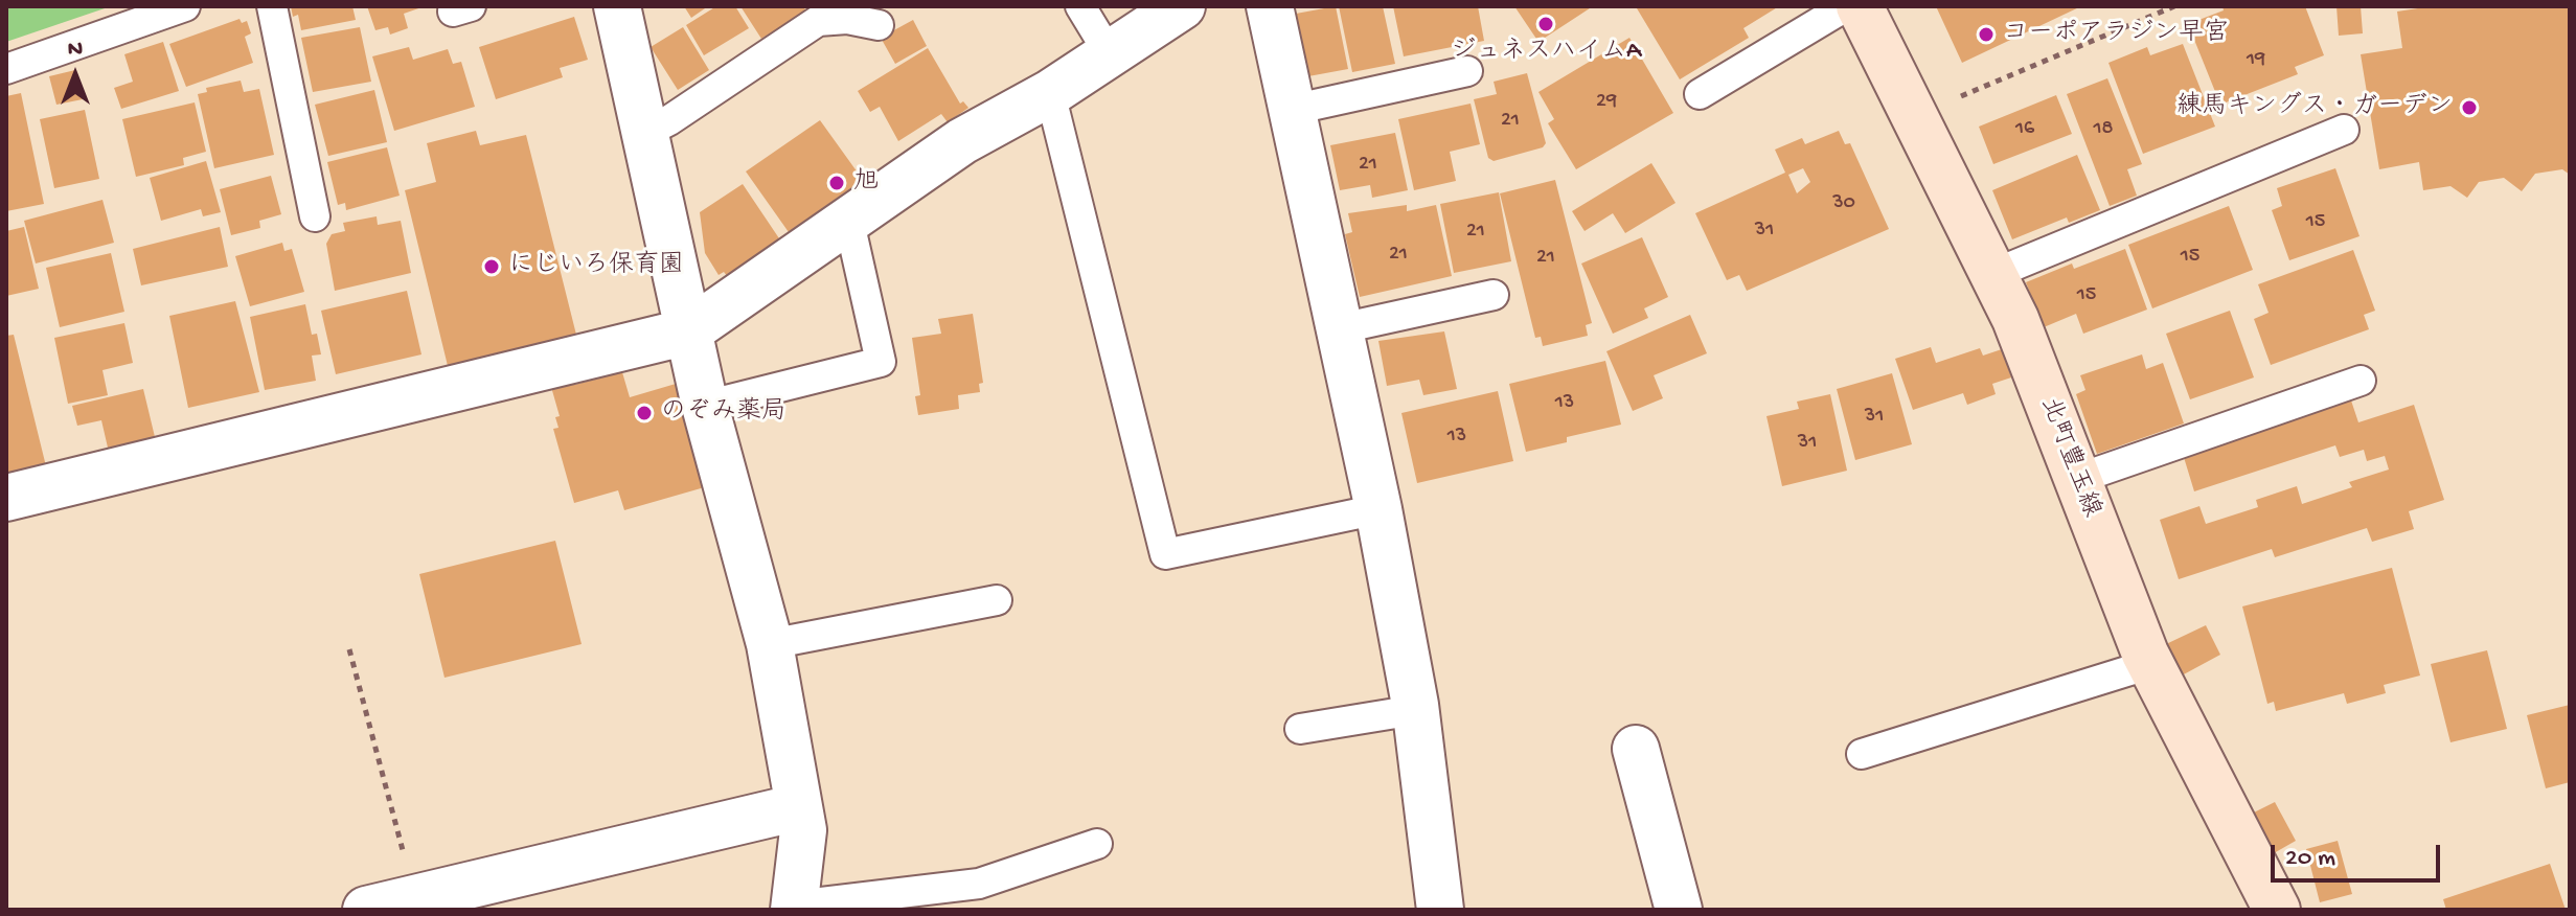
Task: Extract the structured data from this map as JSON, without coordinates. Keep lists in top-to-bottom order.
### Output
{
  "streets": {
    "main road": ["北町豊玉線"]
  },
  "places": [
    "ジュネスハイムA",
    "コーポアラジン早宮",
    "練馬キングス・ガーデン",
    "旭",
    "にじいろ保育園",
    "のぞみ薬局"
  ],
  "house_numbers": [
    "19",
    "29",
    "21",
    "16",
    "18",
    "21",
    "30",
    "15",
    "31",
    "21",
    "21",
    "15",
    "21",
    "15",
    "13",
    "31",
    "13",
    "31"
  ],
  "scale_bar": "20 m",
  "north": "top"
}
